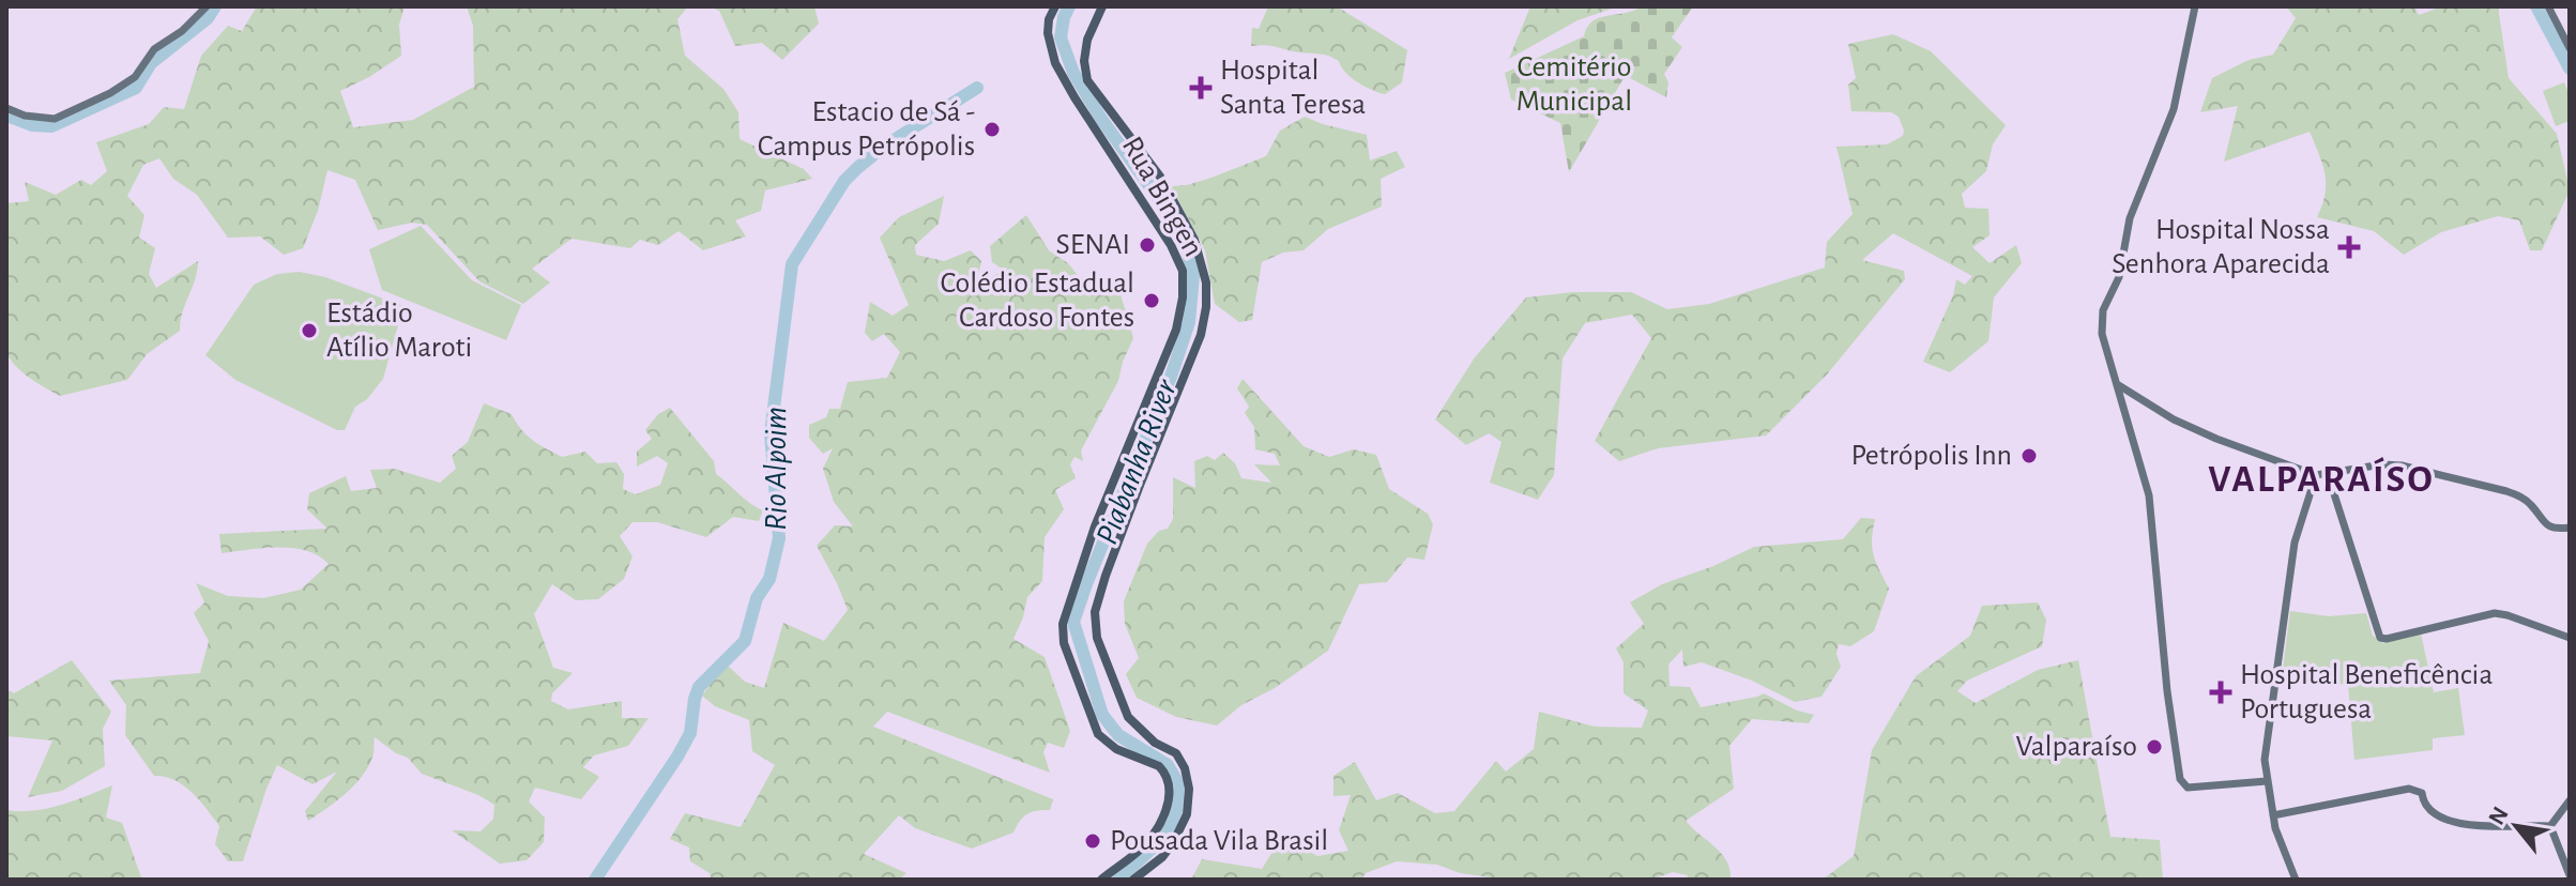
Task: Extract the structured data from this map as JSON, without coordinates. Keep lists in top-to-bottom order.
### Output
{
  "streets": {
    "main road": ["Rua Bingen"]
  },
  "districts": ["VALPARAÍSO"],
  "water": ["Piabanha River", "Rio Alpoim"],
  "parks": ["Cemitério Municipal"],
  "places": {
    "health": ["Hospital Santa Teresa", "Hospital Nossa Senhora Aparecida", "Hospital Beneficência Portuguesa"],
    "other": [
      "Estacio de Sá - Campus Petrópolis",
      "SENAI",
      "Colédio Estadual Cardoso Fontes",
      "Estádio Atílio Maroti",
      "Petrópolis Inn",
      "Valparaíso",
      "Pousada Vila Brasil"
    ]
  },
  "north": "top left"
}
